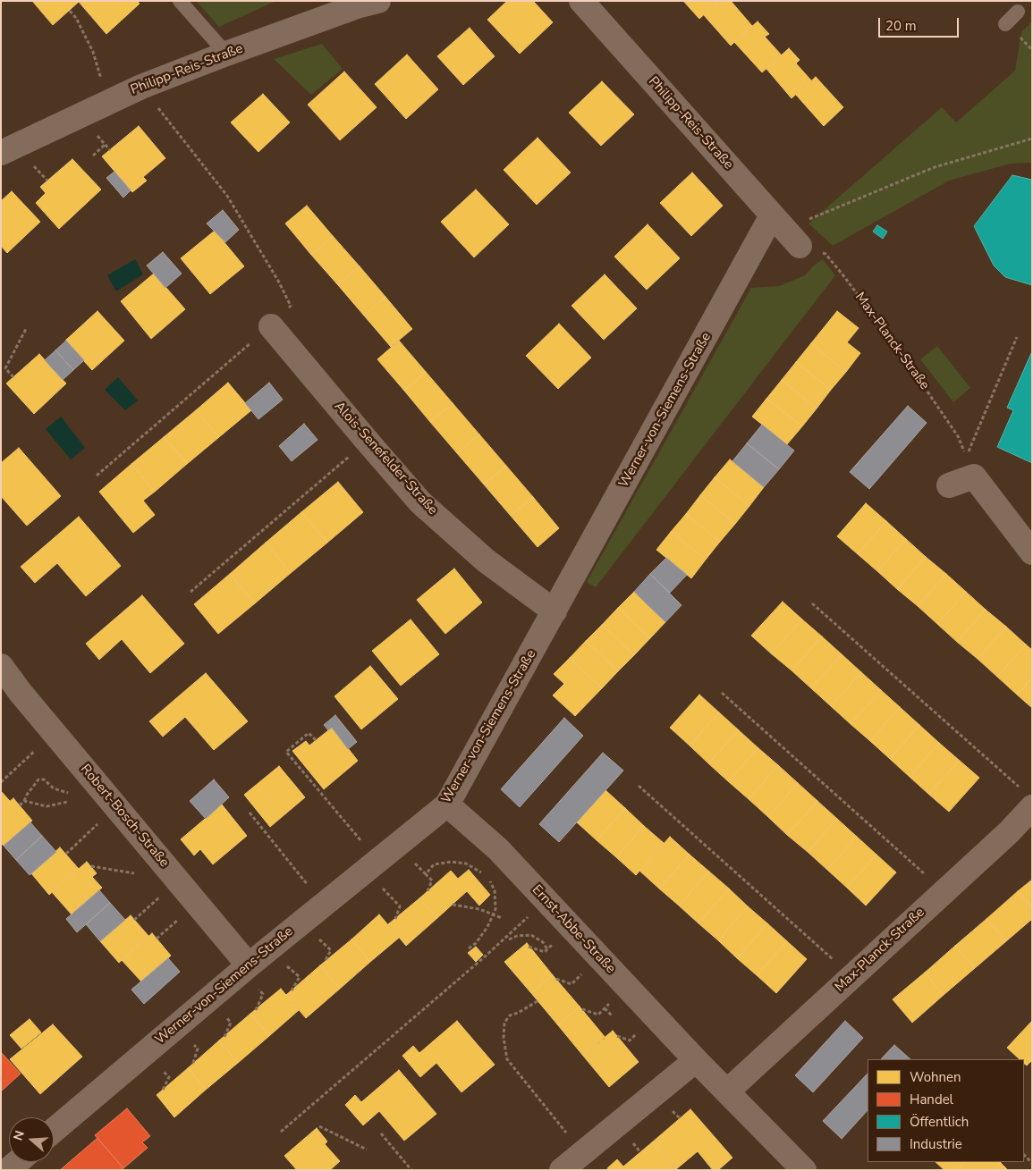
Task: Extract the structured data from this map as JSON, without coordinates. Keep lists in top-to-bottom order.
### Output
{
  "streets": {
    "street": [
      "Philipp-Reis-Straße",
      "Max-Planck-Straße",
      "Werner-von-Siemens-Straße",
      "Alois-Senefelder-Straße",
      "Robert-Bosch-Straße",
      "Ernst-Abbe-Straße"
    ]
  },
  "crossings": [
    ["Philipp-Reis-Straße", "Max-Planck-Straße"],
    ["Philipp-Reis-Straße", "Werner-von-Siemens-Straße"],
    ["Max-Planck-Straße", "Ernst-Abbe-Straße"],
    ["Werner-von-Siemens-Straße", "Alois-Senefelder-Straße"],
    ["Werner-von-Siemens-Straße", "Robert-Bosch-Straße"],
    ["Werner-von-Siemens-Straße", "Ernst-Abbe-Straße"]
  ],
  "legend": [
    "Wohnen",
    "Handel",
    "Öffentlich",
    "Industrie"
  ],
  "scale_bar": "20 m",
  "north": "left"
}
